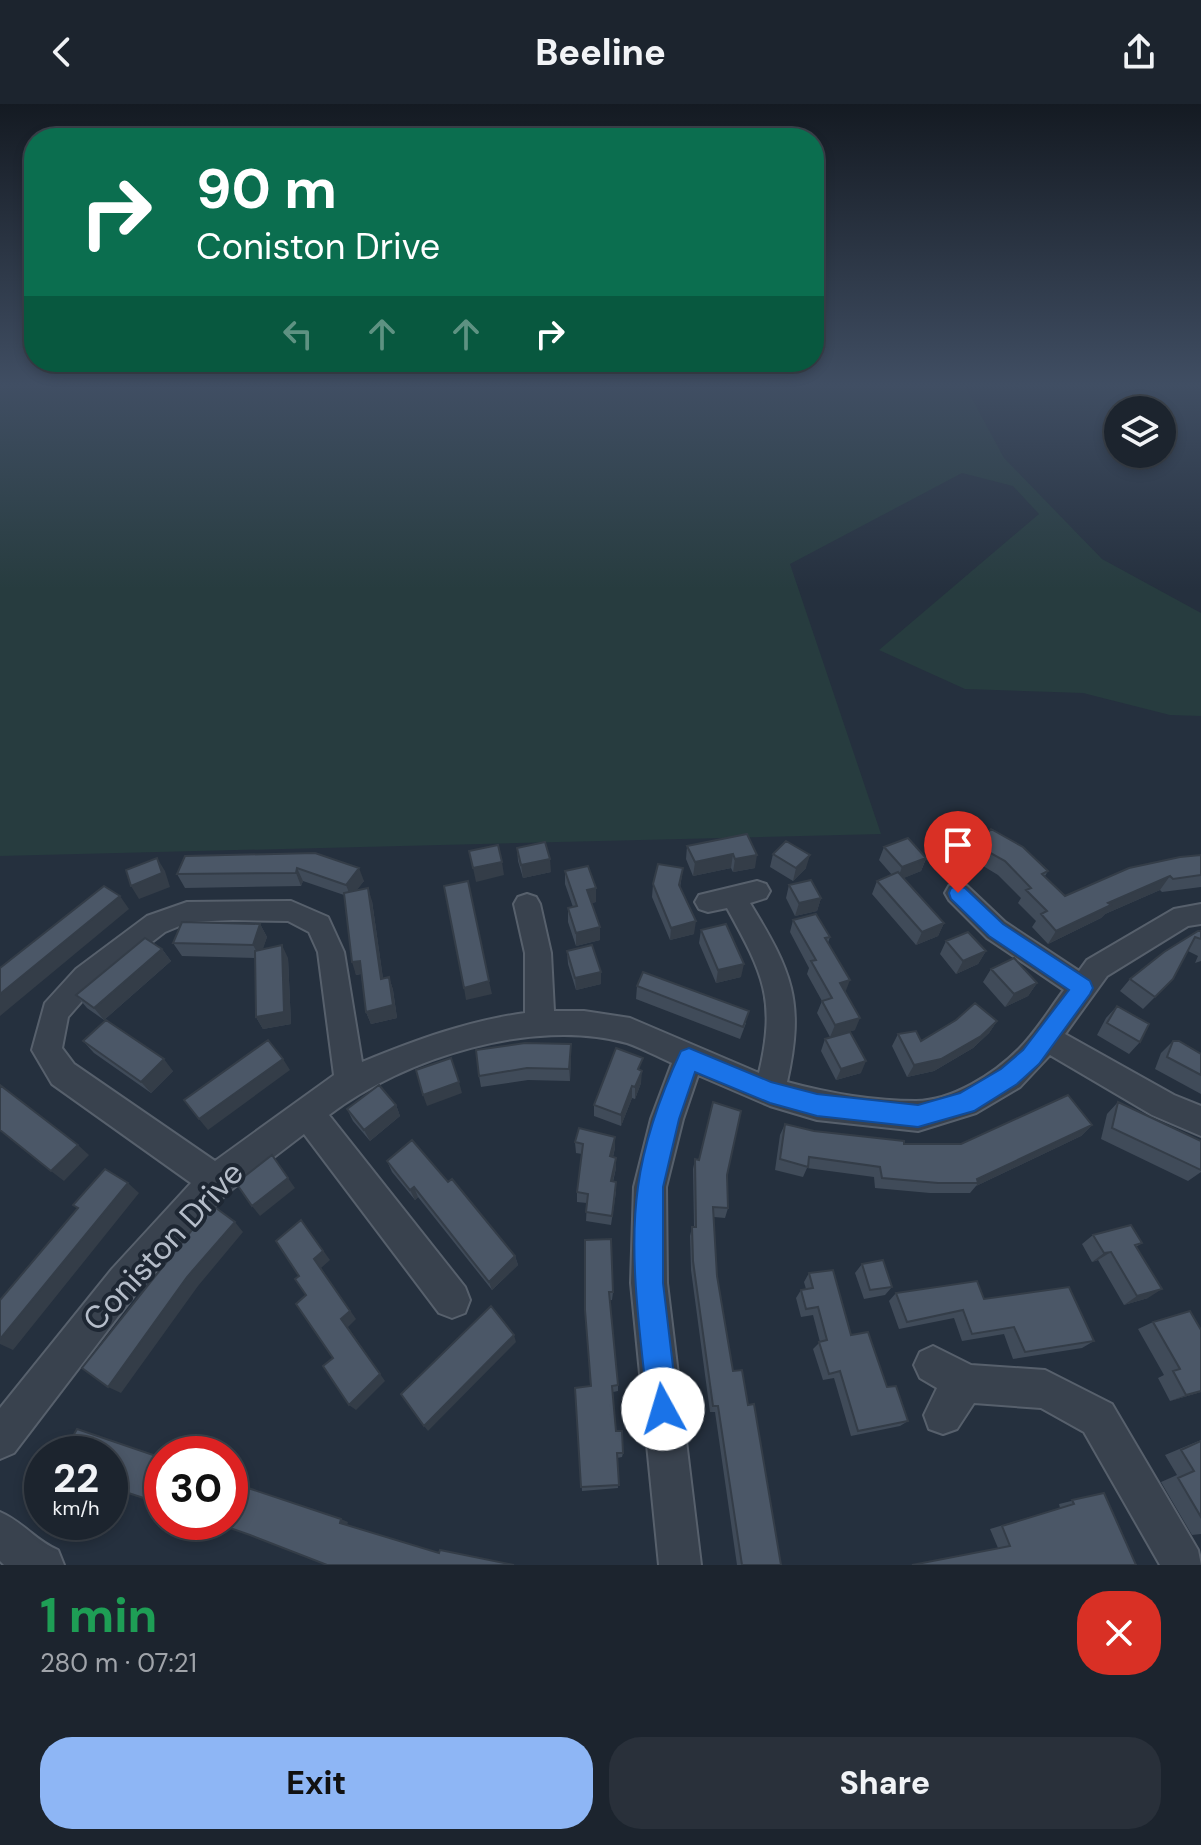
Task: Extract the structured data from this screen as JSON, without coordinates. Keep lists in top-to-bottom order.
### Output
{
  "streets": {
    "street": ["Coniston Drive"]
  },
  "page": {
    "header": "Beeline",
    "turn": ["90 m", "Coniston Drive"],
    "speed": "22 km/h",
    "limit": "30",
    "heading": ["1 min", "280 m · 07:21"],
    "buttons": ["Exit", "Share"]
  }
}
